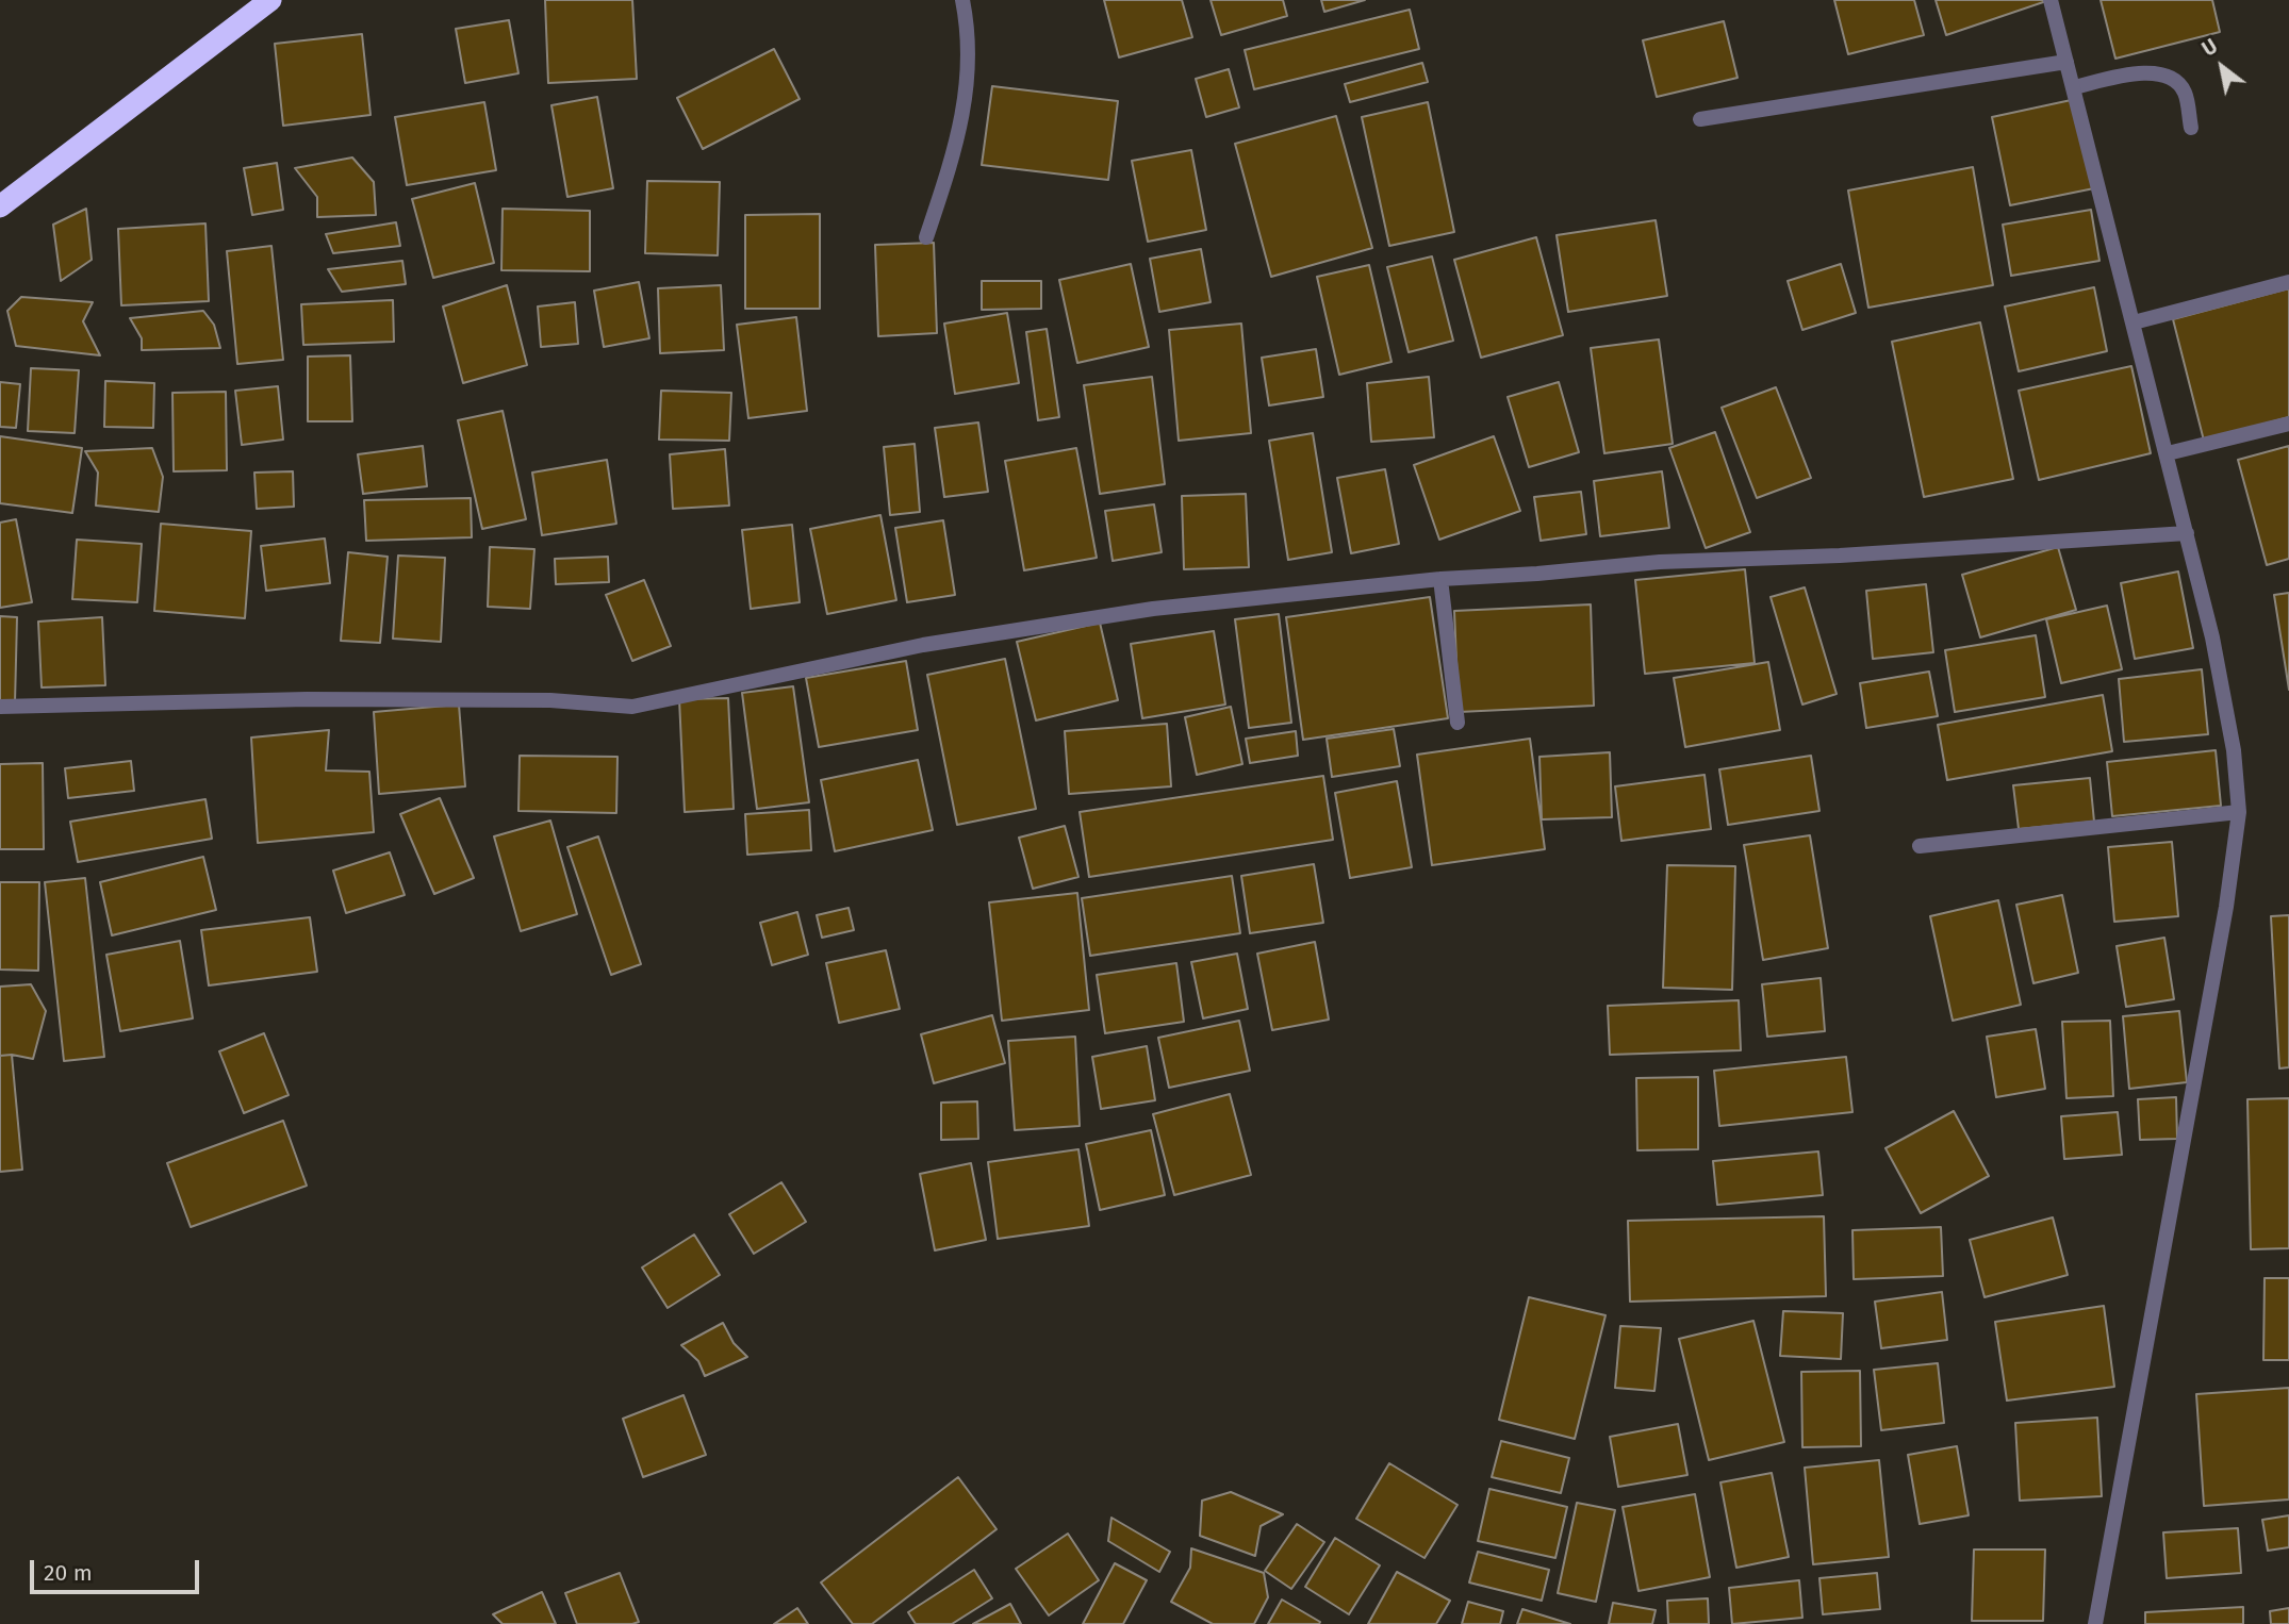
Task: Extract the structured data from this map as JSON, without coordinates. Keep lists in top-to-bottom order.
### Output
{
  "scale_bar": "20 m",
  "north": "top left"
}
